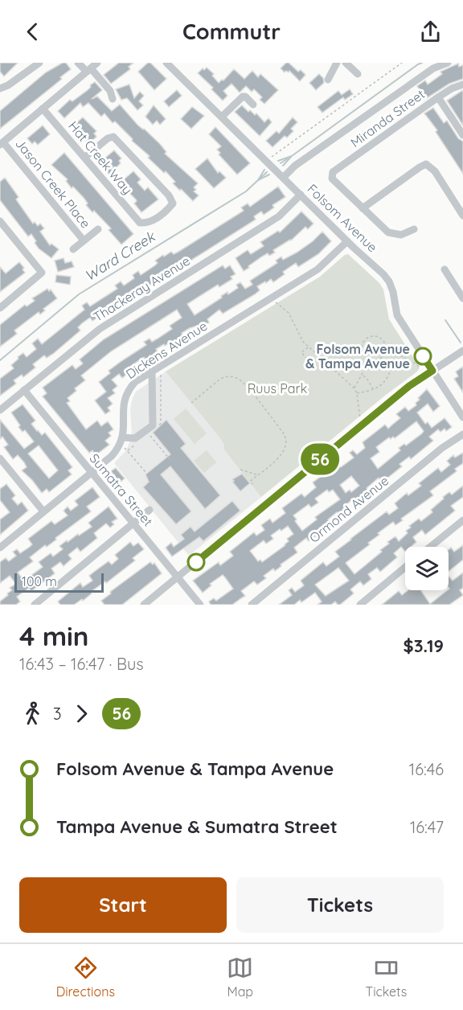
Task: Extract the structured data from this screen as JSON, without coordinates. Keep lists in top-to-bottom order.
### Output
{
  "streets": {
    "street": [
      "Miranda Street",
      "Hat Creek Way",
      "Jason Creek Place",
      "Folsom Avenue",
      "Thackeray Avenue",
      "Dickens Avenue",
      "Sumatra Street",
      "Ormond Avenue"
    ]
  },
  "crossings": [
    ["Folsom Avenue", "Thackeray Avenue"],
    ["Folsom Avenue", "Dickens Avenue"],
    ["Thackeray Avenue", "Sumatra Street"]
  ],
  "water": ["Ward Creek"],
  "parks": ["Ruus Park"],
  "places": ["Folsom Avenue & Tampa Avenue"],
  "lines": ["bus line 56"],
  "scale_bar": "100 m",
  "page": {
    "header": "Commutr",
    "on_map": "56",
    "scale": "100 m",
    "heading": ["4 min", "16:43 – 16:47 · Bus", "$3.19"],
    "legs": ["3", "56"],
    "list": [
      {
        "name": "Folsom Avenue & Tampa Avenue",
        "value": "16:46"
      },
      {
        "name": "Tampa Avenue & Sumatra Street",
        "value": "16:47"
      }
    ],
    "buttons": ["Start", "Tickets"],
    "tabs": ["Directions", "Map", "Tickets"]
  }
}
